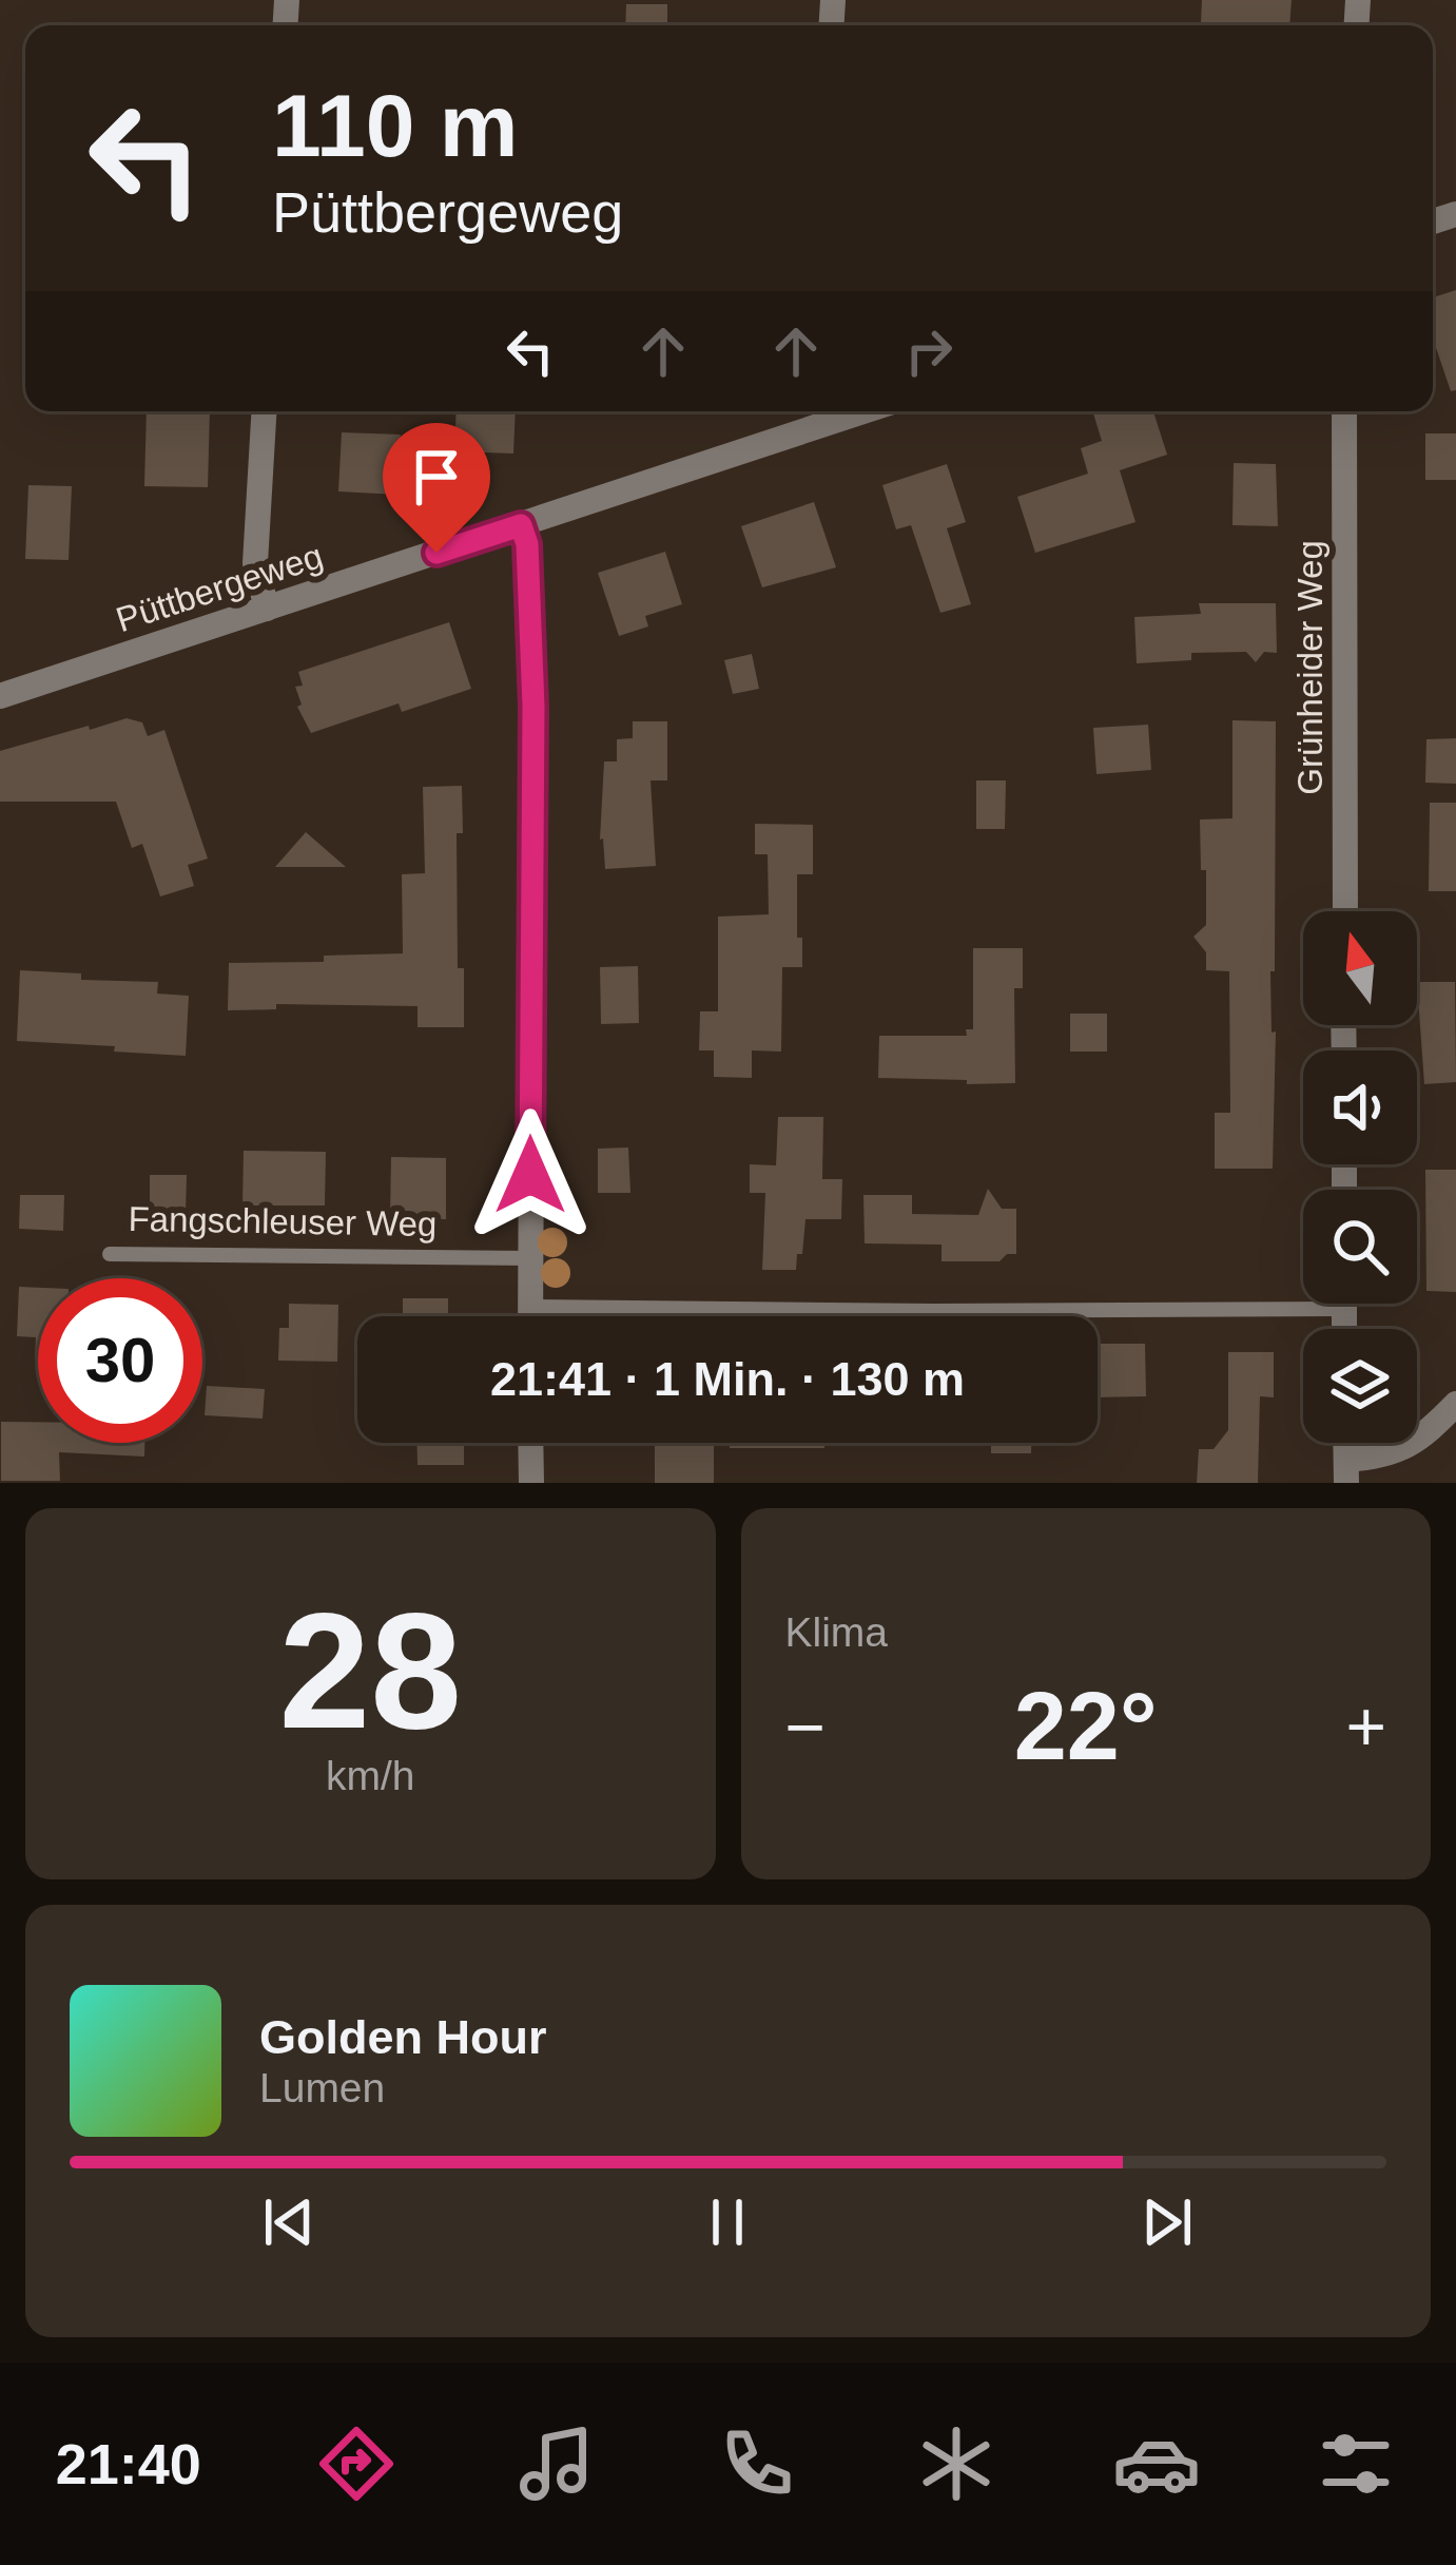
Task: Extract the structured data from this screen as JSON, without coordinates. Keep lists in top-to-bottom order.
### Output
{
  "streets": {
    "street": ["Püttbergeweg", "Grünheider Weg"],
    "lane": ["Fangschleuser Weg"]
  },
  "north": "top",
  "page": {
    "turn": ["110 m", "Püttbergeweg"],
    "limit": "30",
    "trip": "21:41 · 1 Min. · 130 m",
    "tile": [
      ["28", "km/h"],
      "Klima"
    ],
    "heat": ["−", "22°", "+"],
    "song": ["Golden Hour", "Lumen"],
    "tabs": "21:40"
  }
}
